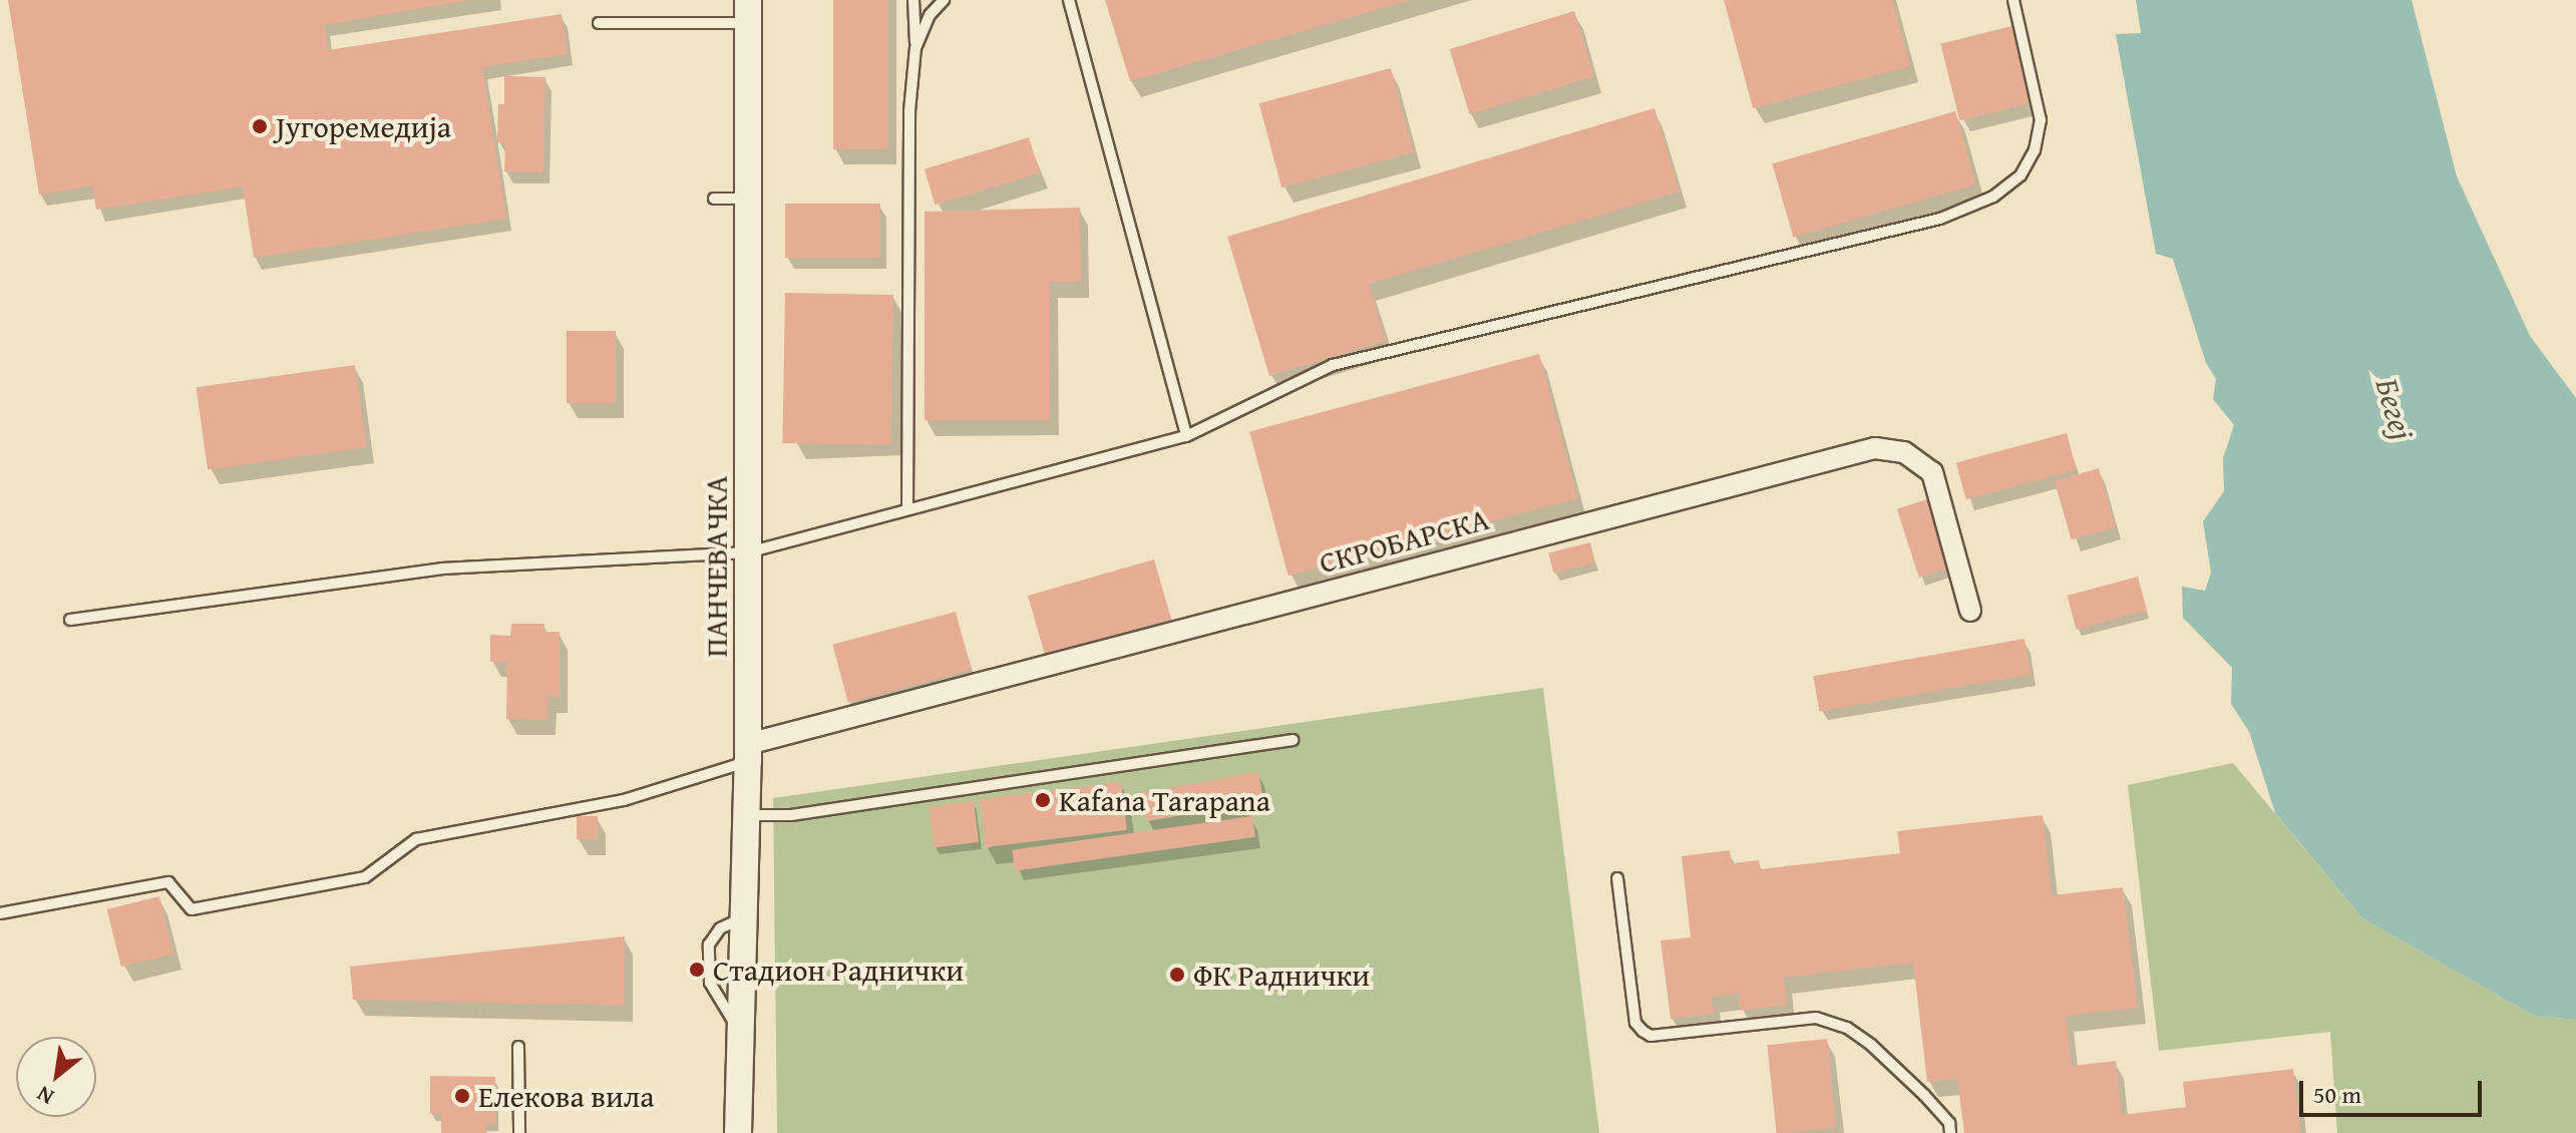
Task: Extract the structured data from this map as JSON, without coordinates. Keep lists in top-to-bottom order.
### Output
{
  "streets": {
    "street": ["СКРОБАРСКА", "ПАНЧЕВАЧКА"]
  },
  "crossings": [
    ["СКРОБАРСКА", "ПАНЧЕВАЧКА"]
  ],
  "water": ["Бегеј"],
  "places": [
    "Југоремедија",
    "Kafana Tarapana",
    "Стадион Раднички",
    "ФК Раднички",
    "Елекова вила"
  ],
  "scale_bar": "50 m",
  "north": "bottom left"
}
